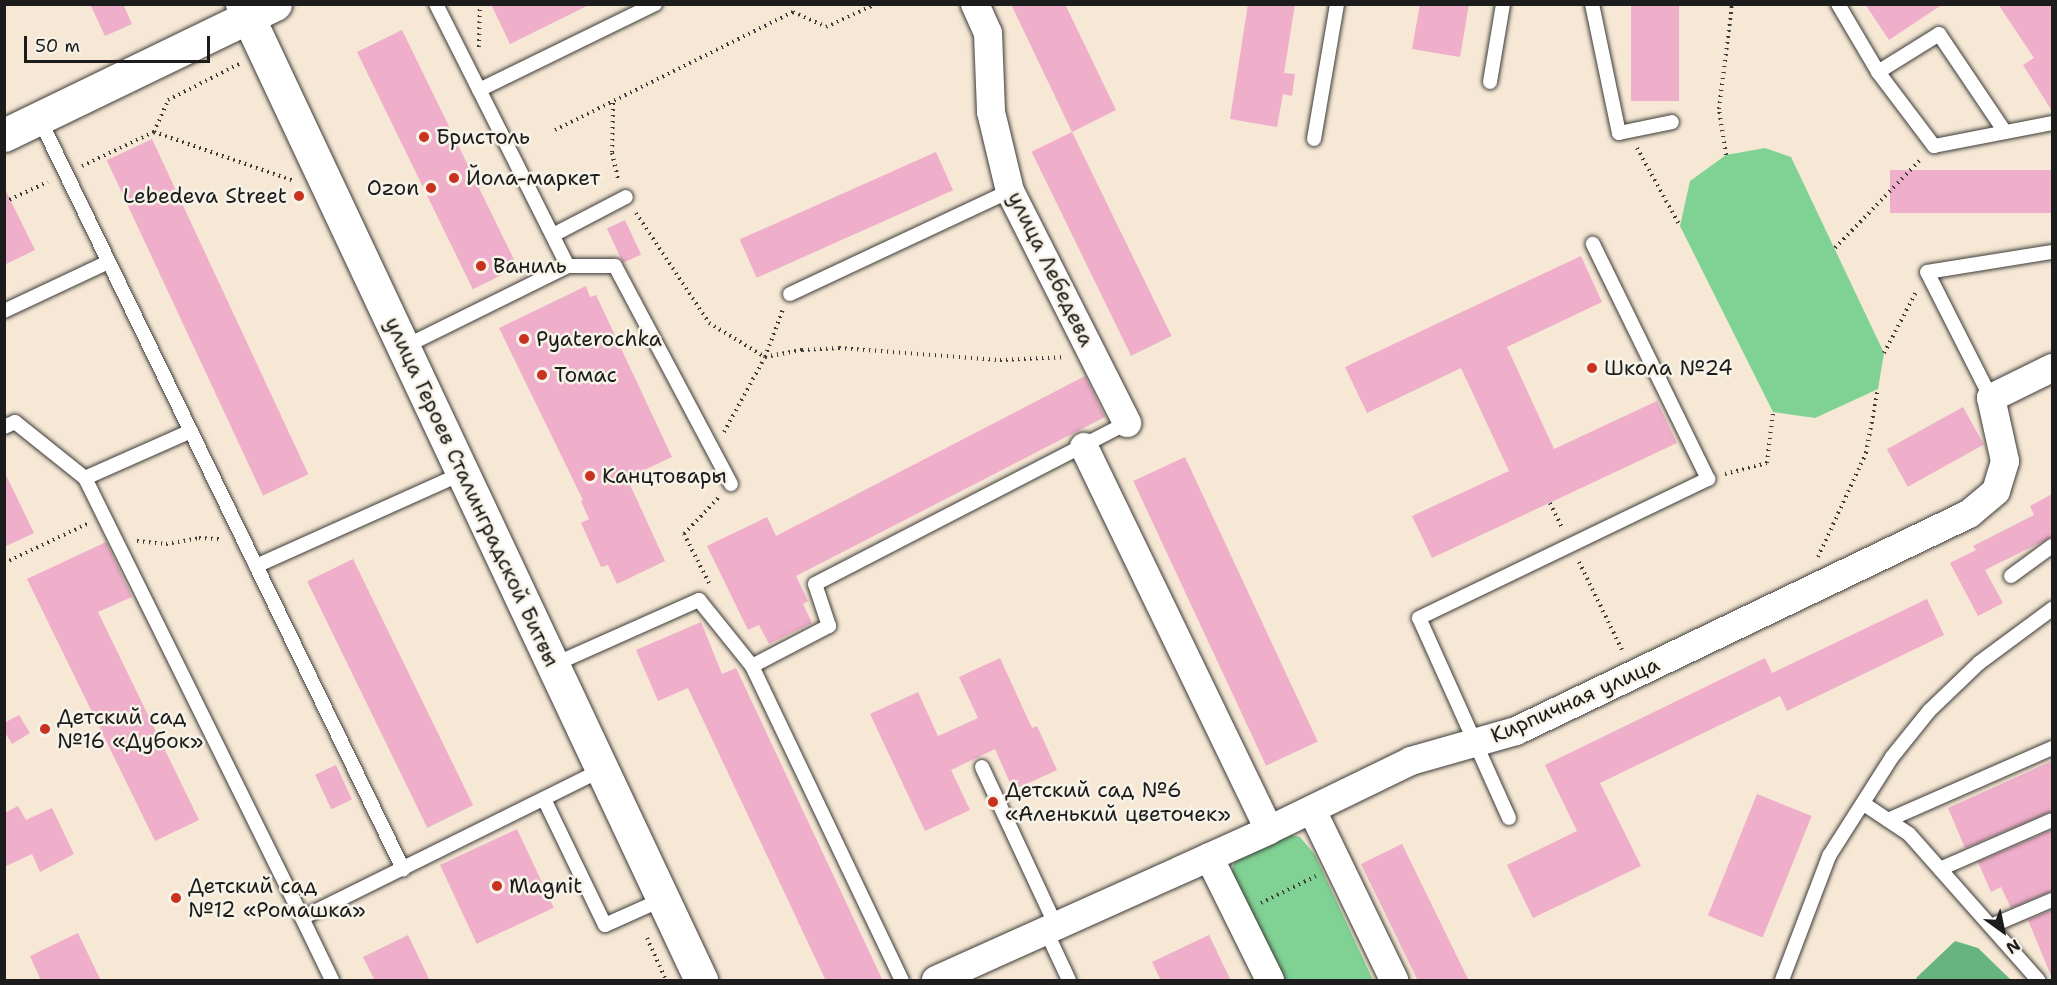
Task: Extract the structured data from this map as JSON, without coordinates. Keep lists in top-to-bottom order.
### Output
{
  "streets": {
    "street": ["улица Лебедева", "улица Героев Сталинградской Битвы", "Кирпичная улица"]
  },
  "places": [
    "Бристоль",
    "Йола-маркет",
    "Ozon",
    "Lebedeva Street",
    "Ваниль",
    "Pyaterochka",
    "Школа №24",
    "Томас",
    "Канцтовары",
    "Детский сад №16 «Дубок»",
    "Детский сад №6 «Аленький цветочек»",
    "Magnit",
    "Детский сад №12 «Ромашка»"
  ],
  "scale_bar": "50 m",
  "north": "bottom right"
}
